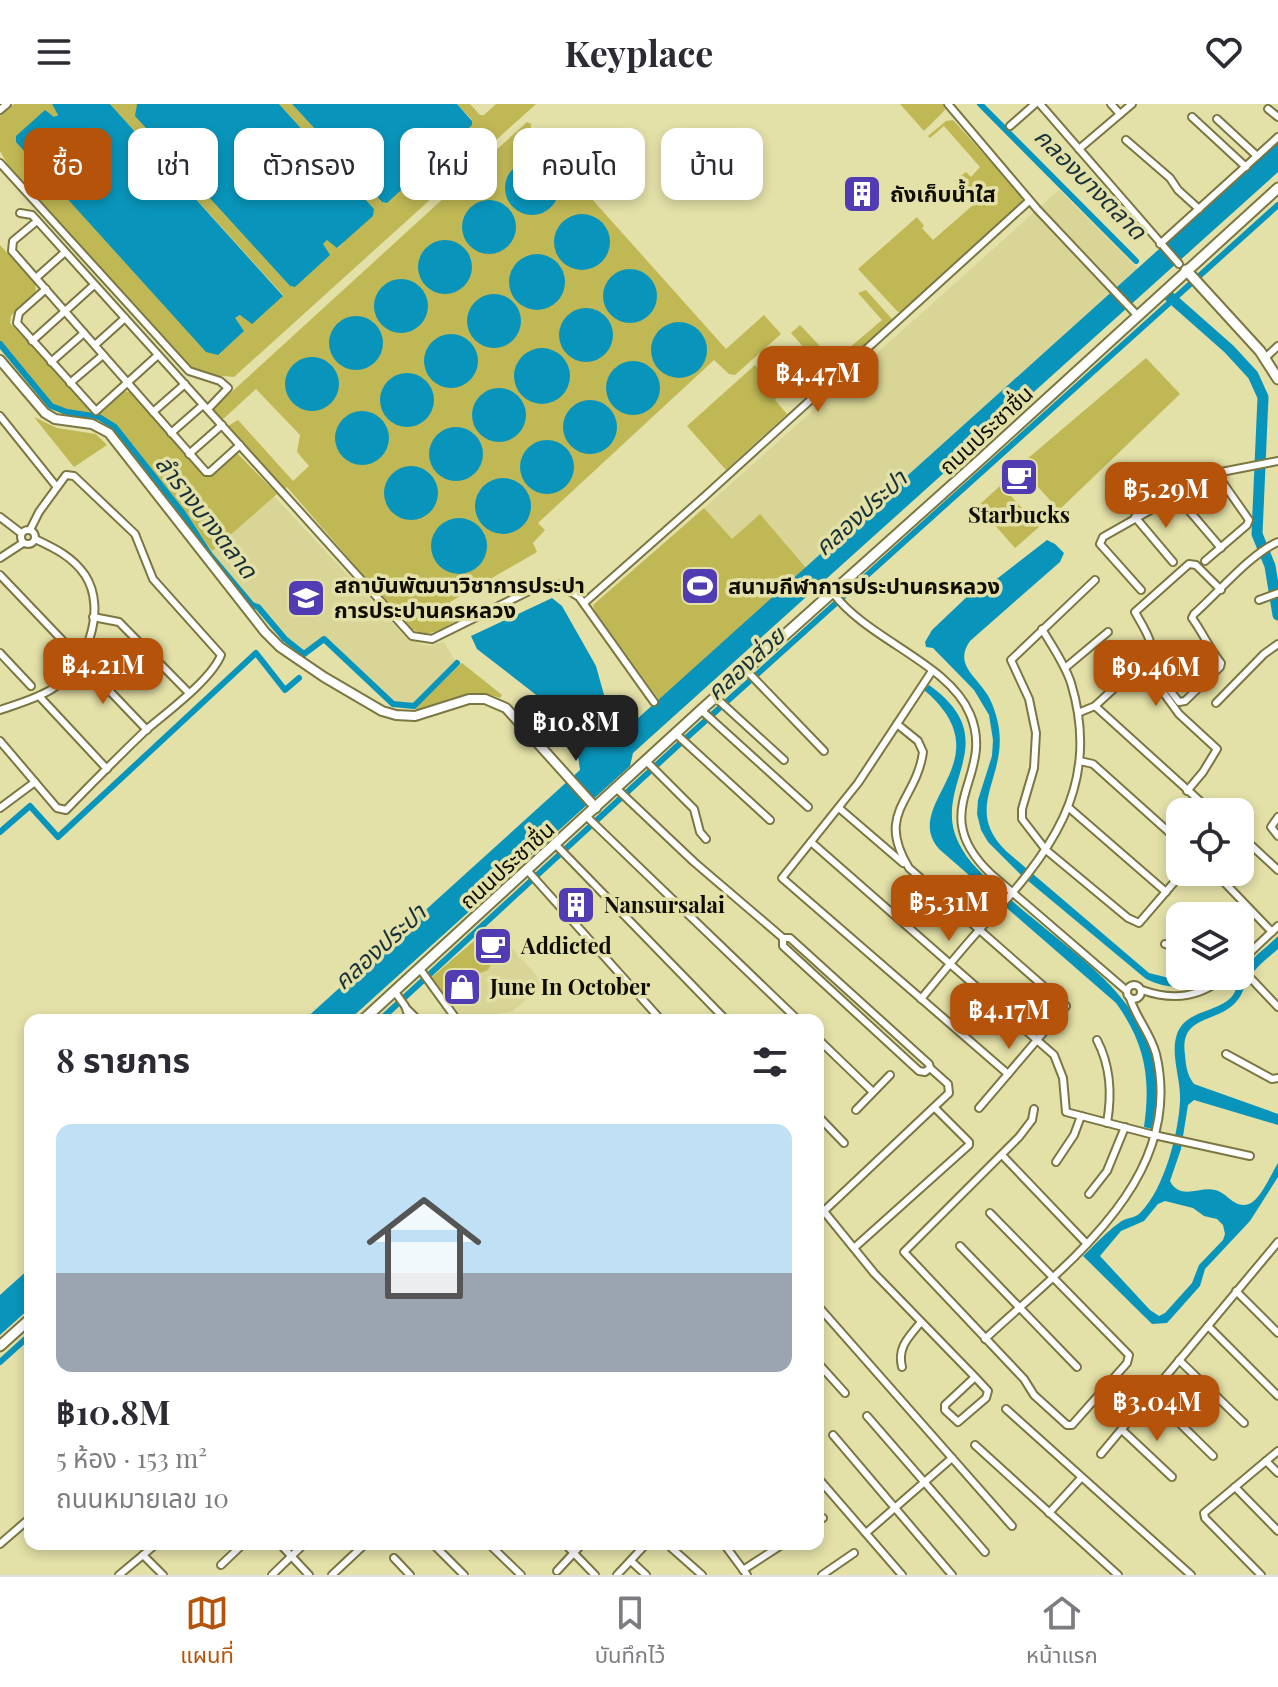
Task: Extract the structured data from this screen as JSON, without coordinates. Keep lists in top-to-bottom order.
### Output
{
  "streets": {
    "main road": ["ถนนประชาชื่น"]
  },
  "water": [
    "คลองบางตลาด",
    "คลองประปา",
    "ลำรางบางตลาด",
    "คลองส่วย"
  ],
  "places": {
    "building": ["ถังเก็บน้ำใส", "Nansursalai"],
    "cafe": ["Starbucks", "Addicted"],
    "sports": ["สนามกีฬาการประปานครหลวง"],
    "school or university": ["สถาบันพัฒนาวิชาการประปา การประปานครหลวง"],
    "shop": ["June In October"]
  },
  "page": {
    "header": "Keyplace",
    "chip": [
      "ซื้อ",
      "เช่า",
      "ตัวกรอง",
      "ใหม่",
      "คอนโด",
      "บ้าน"
    ],
    "price": [
      "฿4.47M",
      "฿5.29M",
      "฿4.21M",
      "฿9.46M",
      "฿10.8M",
      "฿5.31M",
      "฿4.17M",
      "฿3.04M"
    ],
    "heading": "8 รายการ",
    "list": [
      {
        "name": "฿10.8M",
        "note": "5 ห้อง · 153 m² · ถนนหมายเลข 10"
      }
    ],
    "tabs": ["แผนที่", "บันทึกไว้", "หน้าแรก"]
  }
}
